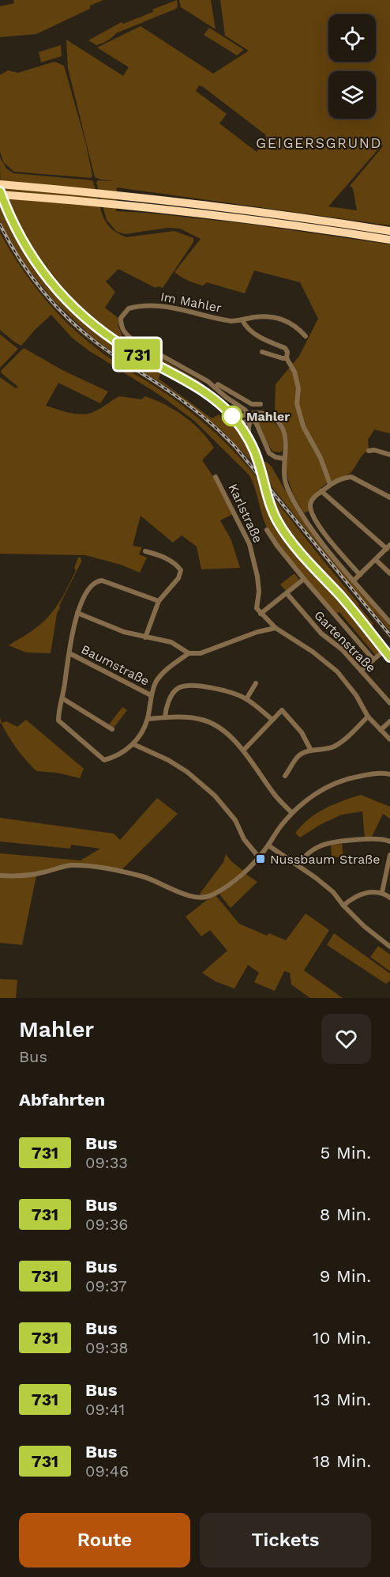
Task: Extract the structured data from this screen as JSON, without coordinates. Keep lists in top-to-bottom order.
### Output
{
  "streets": {
    "street": [
      "Im Mahler",
      "Karlstraße",
      "Gartenstraße",
      "Baumstraße"
    ]
  },
  "districts": ["GEIGERSGRUND"],
  "places": {
    "other": ["Mahler"],
    "transit": ["Nussbaum Straße"]
  },
  "lines": ["bus line 731"],
  "page": {
    "on_map": "731",
    "heading": [
      ["Mahler", "Bus"],
      "Abfahrten"
    ],
    "list": [
      {
        "mark": "731",
        "name": "Bus",
        "note": "09:33",
        "value": "5 Min."
      },
      {
        "mark": "731",
        "name": "Bus",
        "note": "09:36",
        "value": "8 Min."
      },
      {
        "mark": "731",
        "name": "Bus",
        "note": "09:37",
        "value": "9 Min."
      },
      {
        "mark": "731",
        "name": "Bus",
        "note": "09:38",
        "value": "10 Min."
      },
      {
        "mark": "731",
        "name": "Bus",
        "note": "09:41",
        "value": "13 Min."
      },
      {
        "mark": "731",
        "name": "Bus",
        "note": "09:46",
        "value": "18 Min."
      }
    ],
    "buttons": ["Route", "Tickets"]
  }
}
